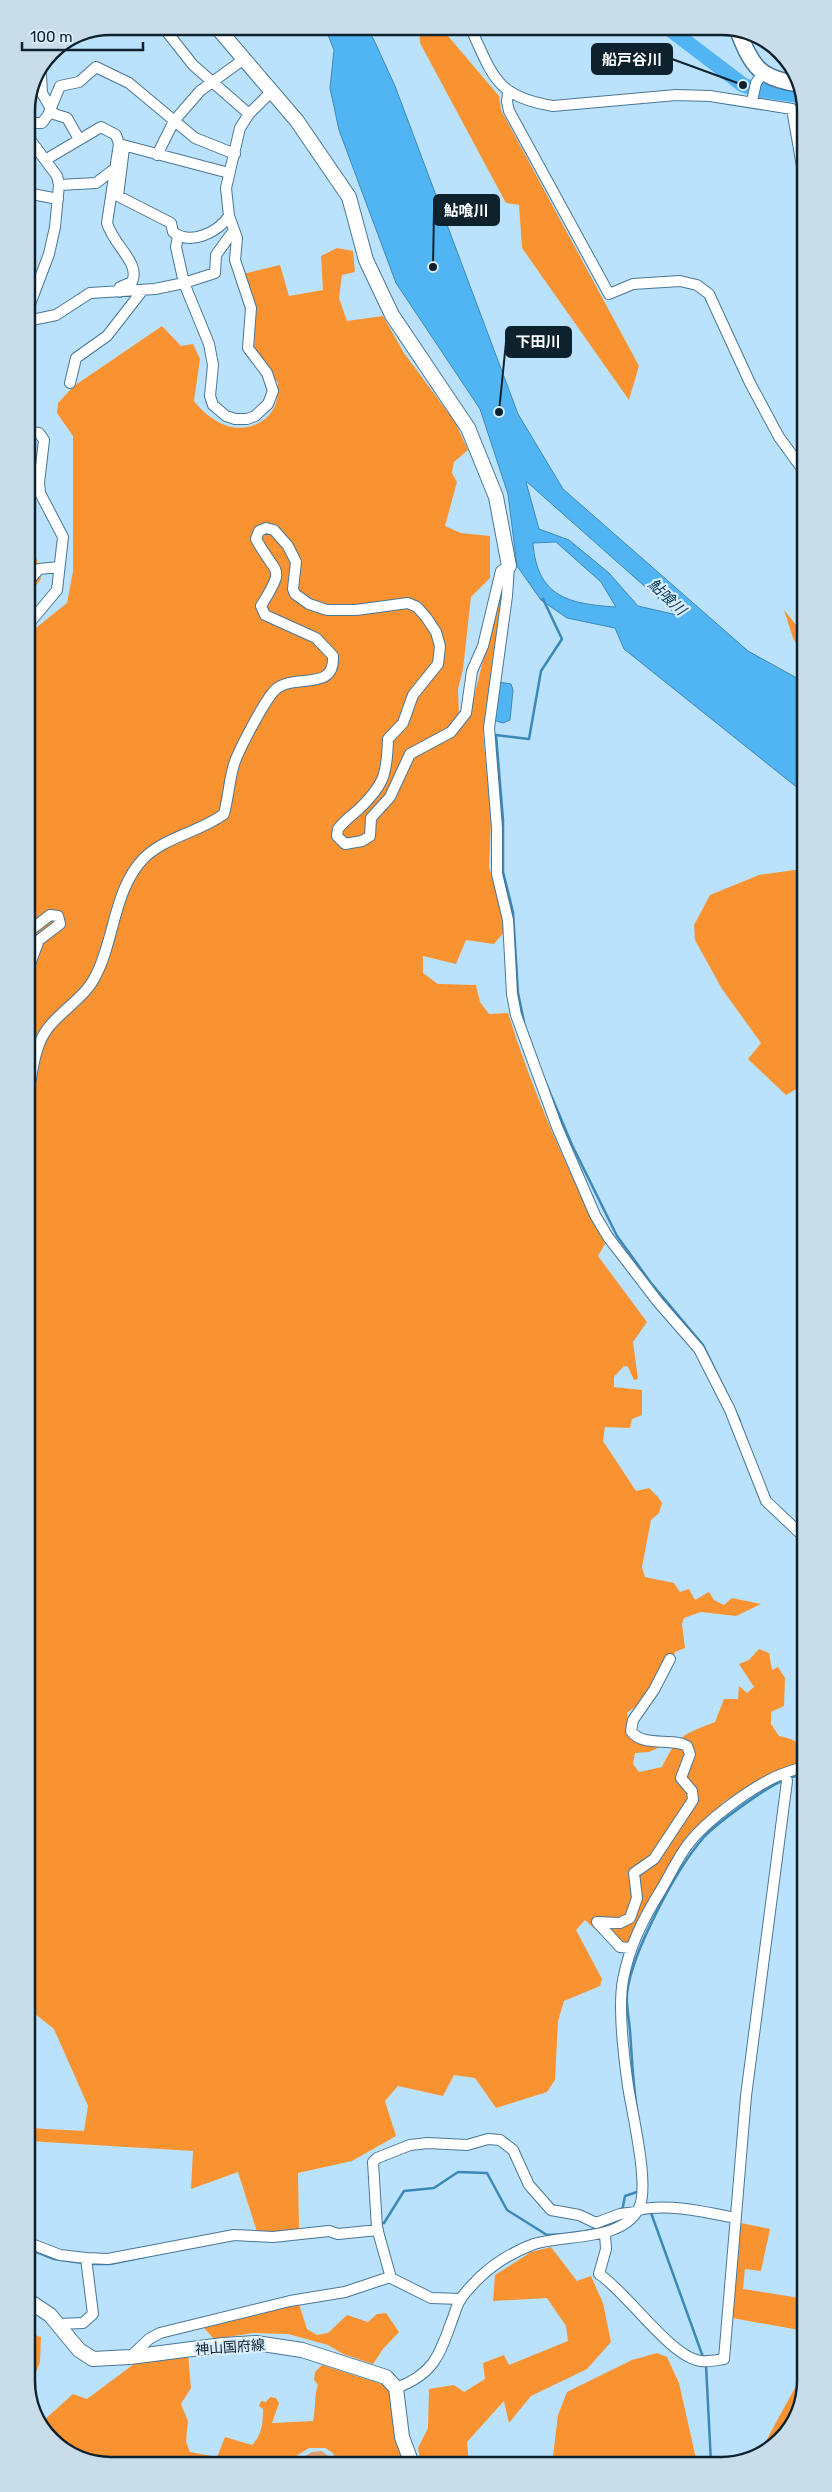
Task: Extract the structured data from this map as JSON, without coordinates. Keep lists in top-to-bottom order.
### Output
{
  "streets": {
    "street": ["神山国府線"]
  },
  "water": ["鮎喰川"],
  "places": ["船戸谷川", "鮎喰川", "下田川"],
  "scale_bar": "100 m"
}
